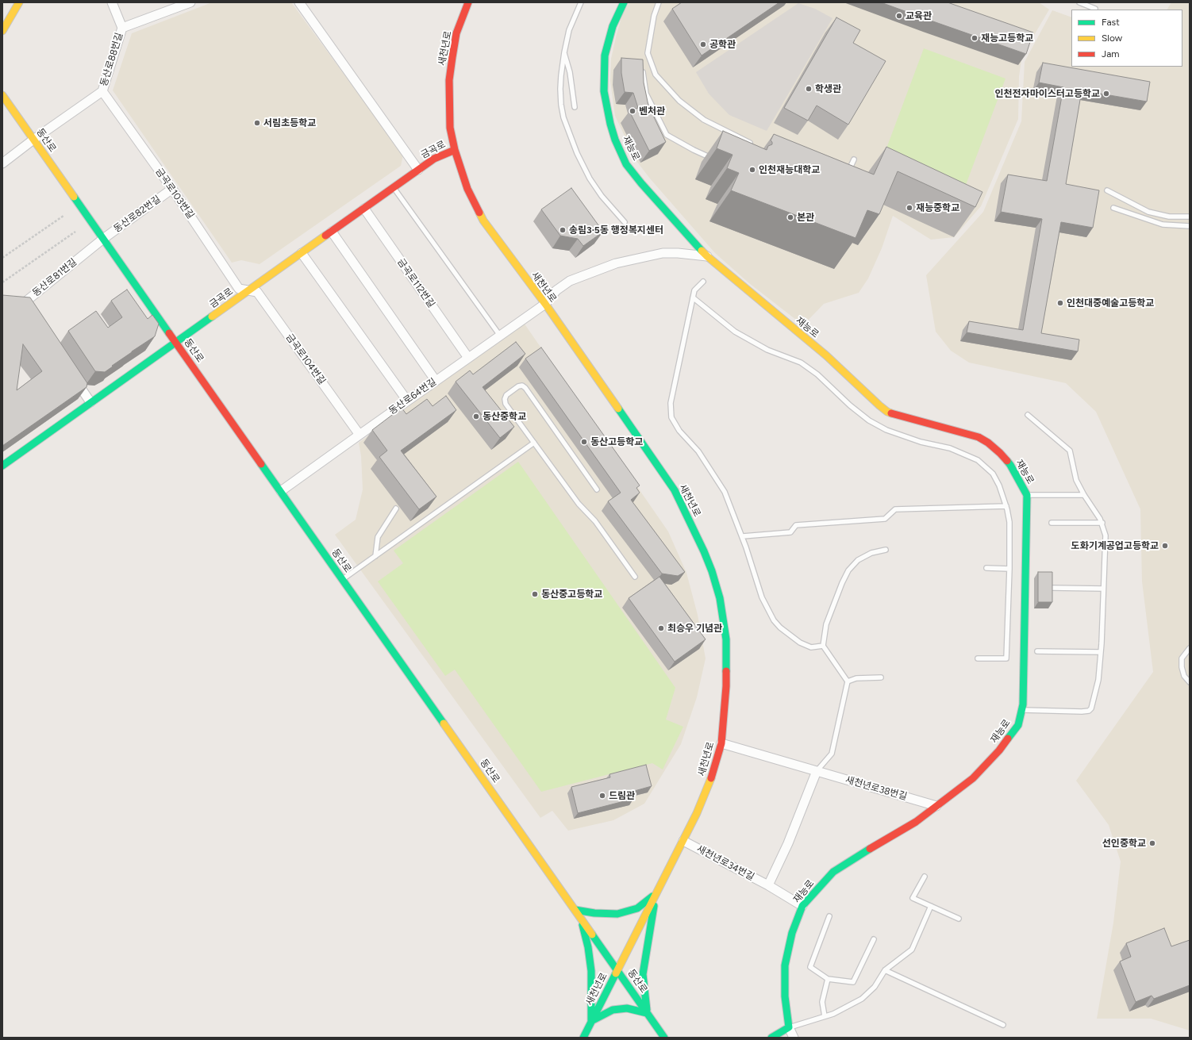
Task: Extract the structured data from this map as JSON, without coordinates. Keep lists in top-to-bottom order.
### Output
{
  "streets": {
    "street": [
      "새천년로",
      "동산로88번길",
      "동산로",
      "재능로",
      "금곡로",
      "금곡로103번길",
      "동산로82번길",
      "동산로81번길",
      "금곡로112번길",
      "금곡로104번길",
      "동산로64번길",
      "새천년로38번길",
      "새천년로34번길"
    ]
  },
  "crossings": [
    ["새천년로", "동산로"],
    ["새천년로", "금곡로"],
    ["새천년로", "동산로64번길"],
    ["새천년로", "새천년로38번길"],
    ["새천년로", "새천년로34번길"],
    ["동산로88번길", "동산로"],
    ["동산로88번길", "금곡로103번길"],
    ["동산로", "금곡로"],
    ["동산로", "동산로82번길"],
    ["동산로", "동산로81번길"],
    ["동산로", "동산로64번길"],
    ["재능로", "동산로64번길"],
    ["재능로", "새천년로38번길"],
    ["재능로", "새천년로34번길"],
    ["금곡로", "금곡로103번길"],
    ["금곡로", "금곡로112번길"],
    ["금곡로", "금곡로104번길"],
    ["금곡로103번길", "동산로82번길"],
    ["금곡로103번길", "금곡로104번길"],
    ["동산로82번길", "동산로81번길"],
    ["금곡로112번길", "동산로64번길"],
    ["금곡로104번길", "동산로64번길"]
  ],
  "places": [
    "교육관",
    "재능고등학교",
    "공학관",
    "학생관",
    "인천전자마이스터고등학교",
    "벤처관",
    "서림초등학교",
    "인천재능대학교",
    "재능중학교",
    "본관",
    "송림3·5동 행정복지센터",
    "인천대중예술고등학교",
    "동산중학교",
    "동산고등학교",
    "도화기계공업고등학교",
    "동산중고등학교",
    "최승우 기념관",
    "드림관",
    "선인중학교"
  ],
  "legend": ["Fast", "Slow", "Jam"]
}
